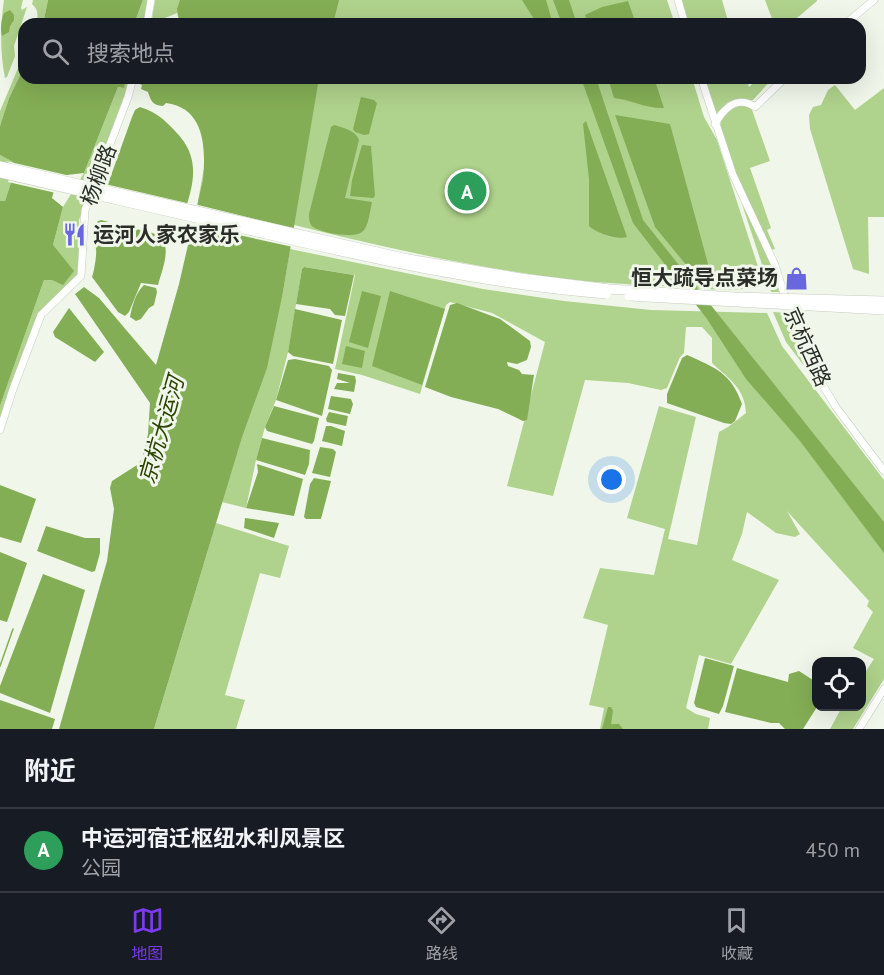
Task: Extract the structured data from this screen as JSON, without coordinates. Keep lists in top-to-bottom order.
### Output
{
  "streets": {
    "street": ["杨柳路", "京杭西路"]
  },
  "water": ["京杭大运河"],
  "places": {
    "restaurant": ["运河人家农家乐"],
    "shop": ["恒大疏导点菜场"]
  },
  "page": {
    "search": "搜索地点",
    "pins": "A",
    "heading": "附近",
    "list": [
      {
        "mark": "A",
        "name": "中运河宿迁枢纽水利风景区",
        "note": "公园",
        "value": "450 m"
      }
    ],
    "nav": ["地图", "路线", "收藏"]
  }
}
